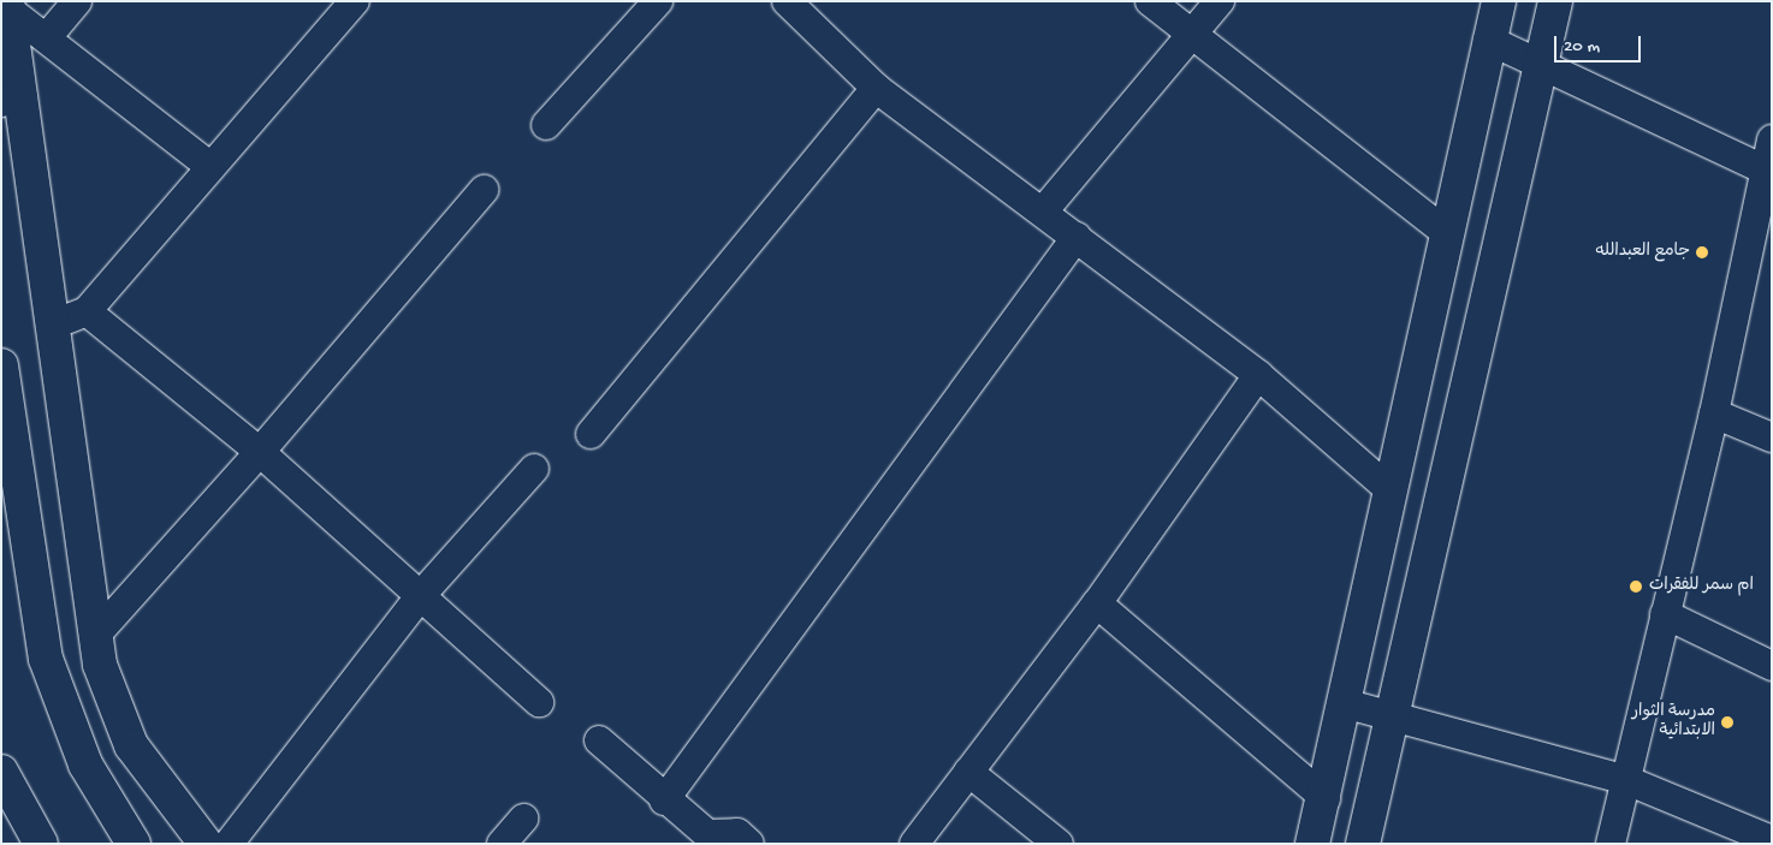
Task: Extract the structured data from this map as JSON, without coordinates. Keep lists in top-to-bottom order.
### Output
{
  "places": ["جامع العبدالله", "ام سمر للفقرات", "مدرسة الثوار الابتدائية"],
  "scale_bar": "20 m"
}
